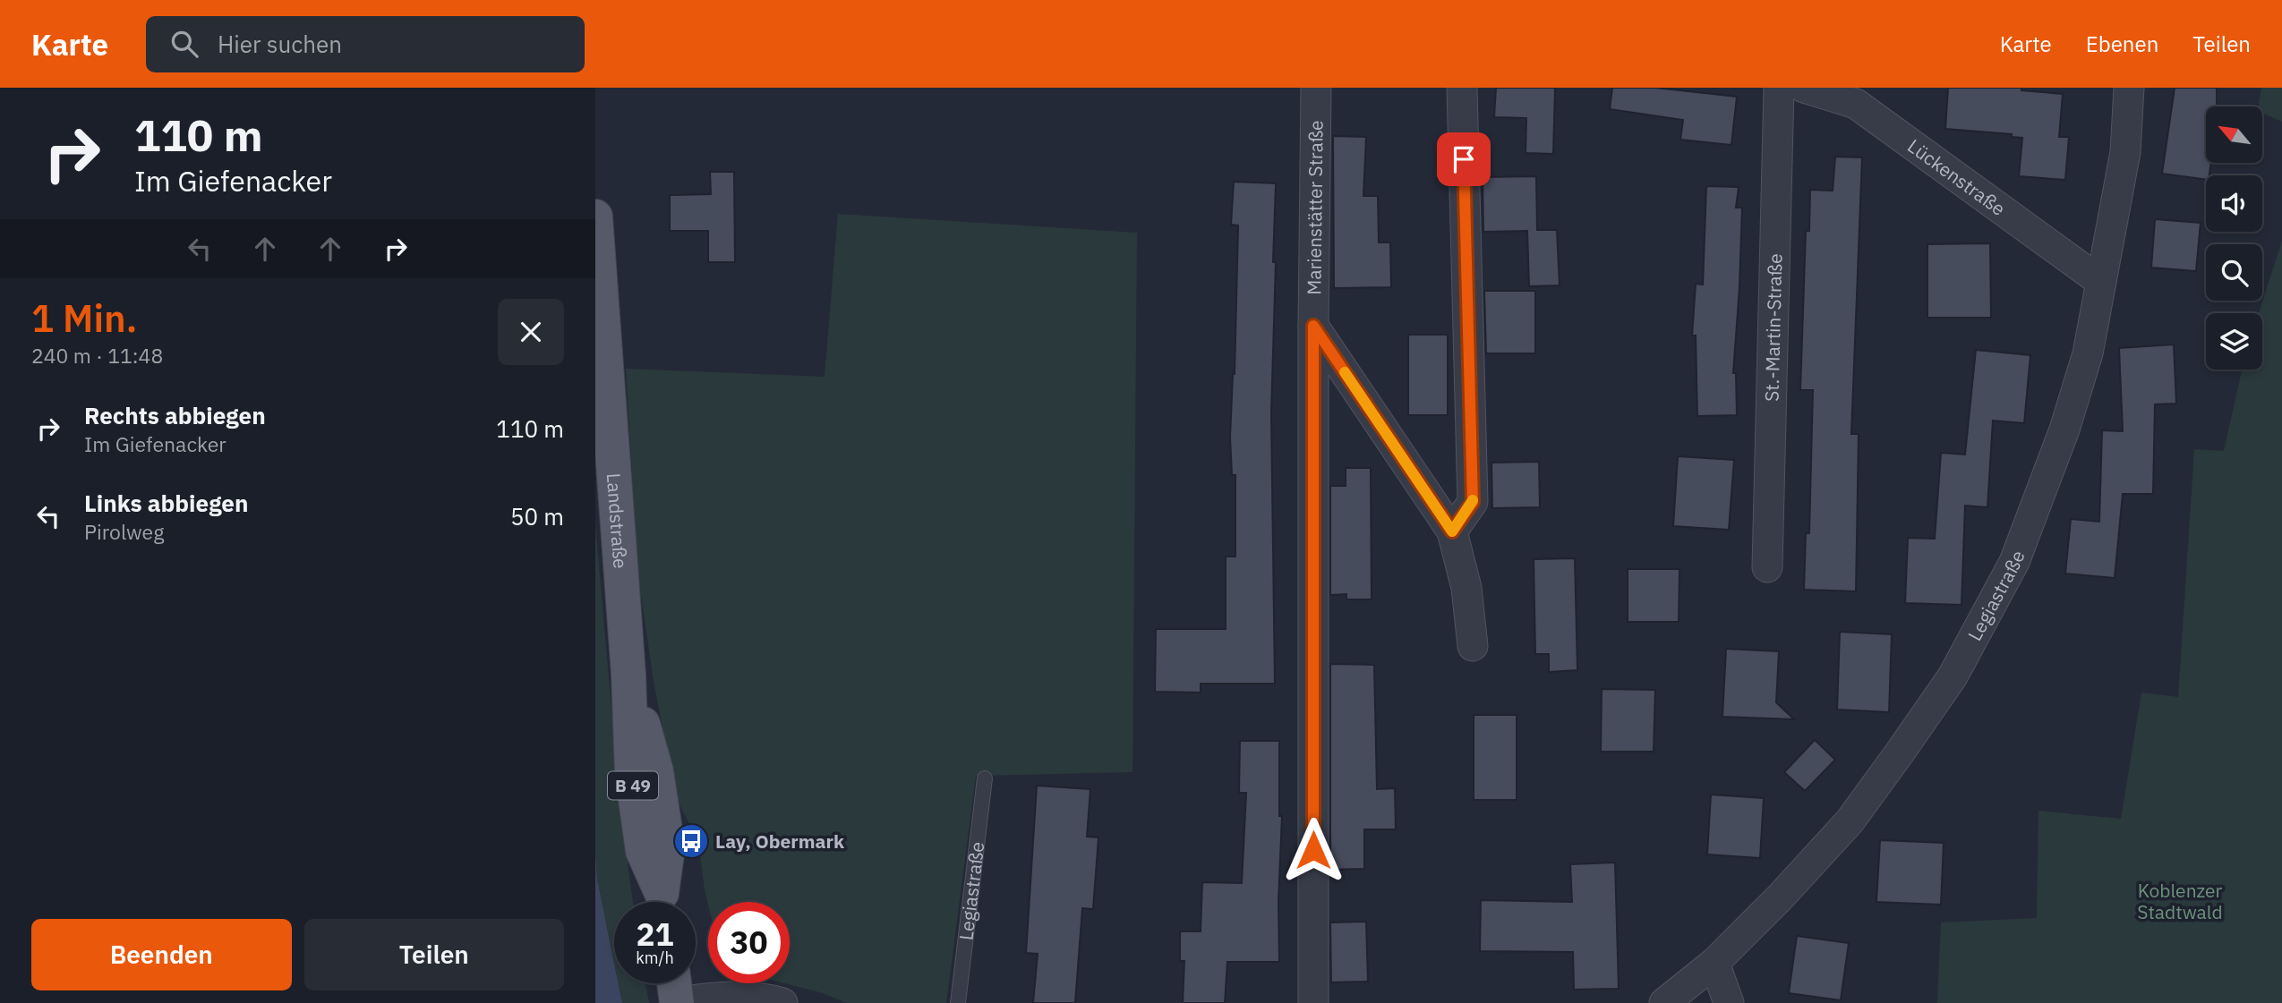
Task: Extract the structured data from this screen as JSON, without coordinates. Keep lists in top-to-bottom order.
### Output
{
  "streets": {
    "main road": ["Landstraße", "B 49"],
    "street": [
      "Lückenstraße",
      "Marienstätter Straße",
      "St.-Martin-Straße",
      "Legiastraße"
    ]
  },
  "crossings": [
    ["Lückenstraße", "Legiastraße"]
  ],
  "parks": ["Koblenzer Stadtwald"],
  "places": {
    "bus stop": ["Lay, Obermark"]
  },
  "north": "top left",
  "page": {
    "header": "Karte",
    "search": "Hier suchen",
    "nav": ["Karte", "Ebenen", "Teilen"],
    "turn": ["110 m", "Im Giefenacker"],
    "heading": ["1 Min.", "240 m · 11:48"],
    "list": [
      {
        "name": "Rechts abbiegen",
        "note": "Im Giefenacker",
        "value": "110 m"
      },
      {
        "name": "Links abbiegen",
        "note": "Pirolweg",
        "value": "50 m"
      }
    ],
    "speed": "21 km/h",
    "limit": "30",
    "buttons": ["Beenden", "Teilen"]
  }
}
